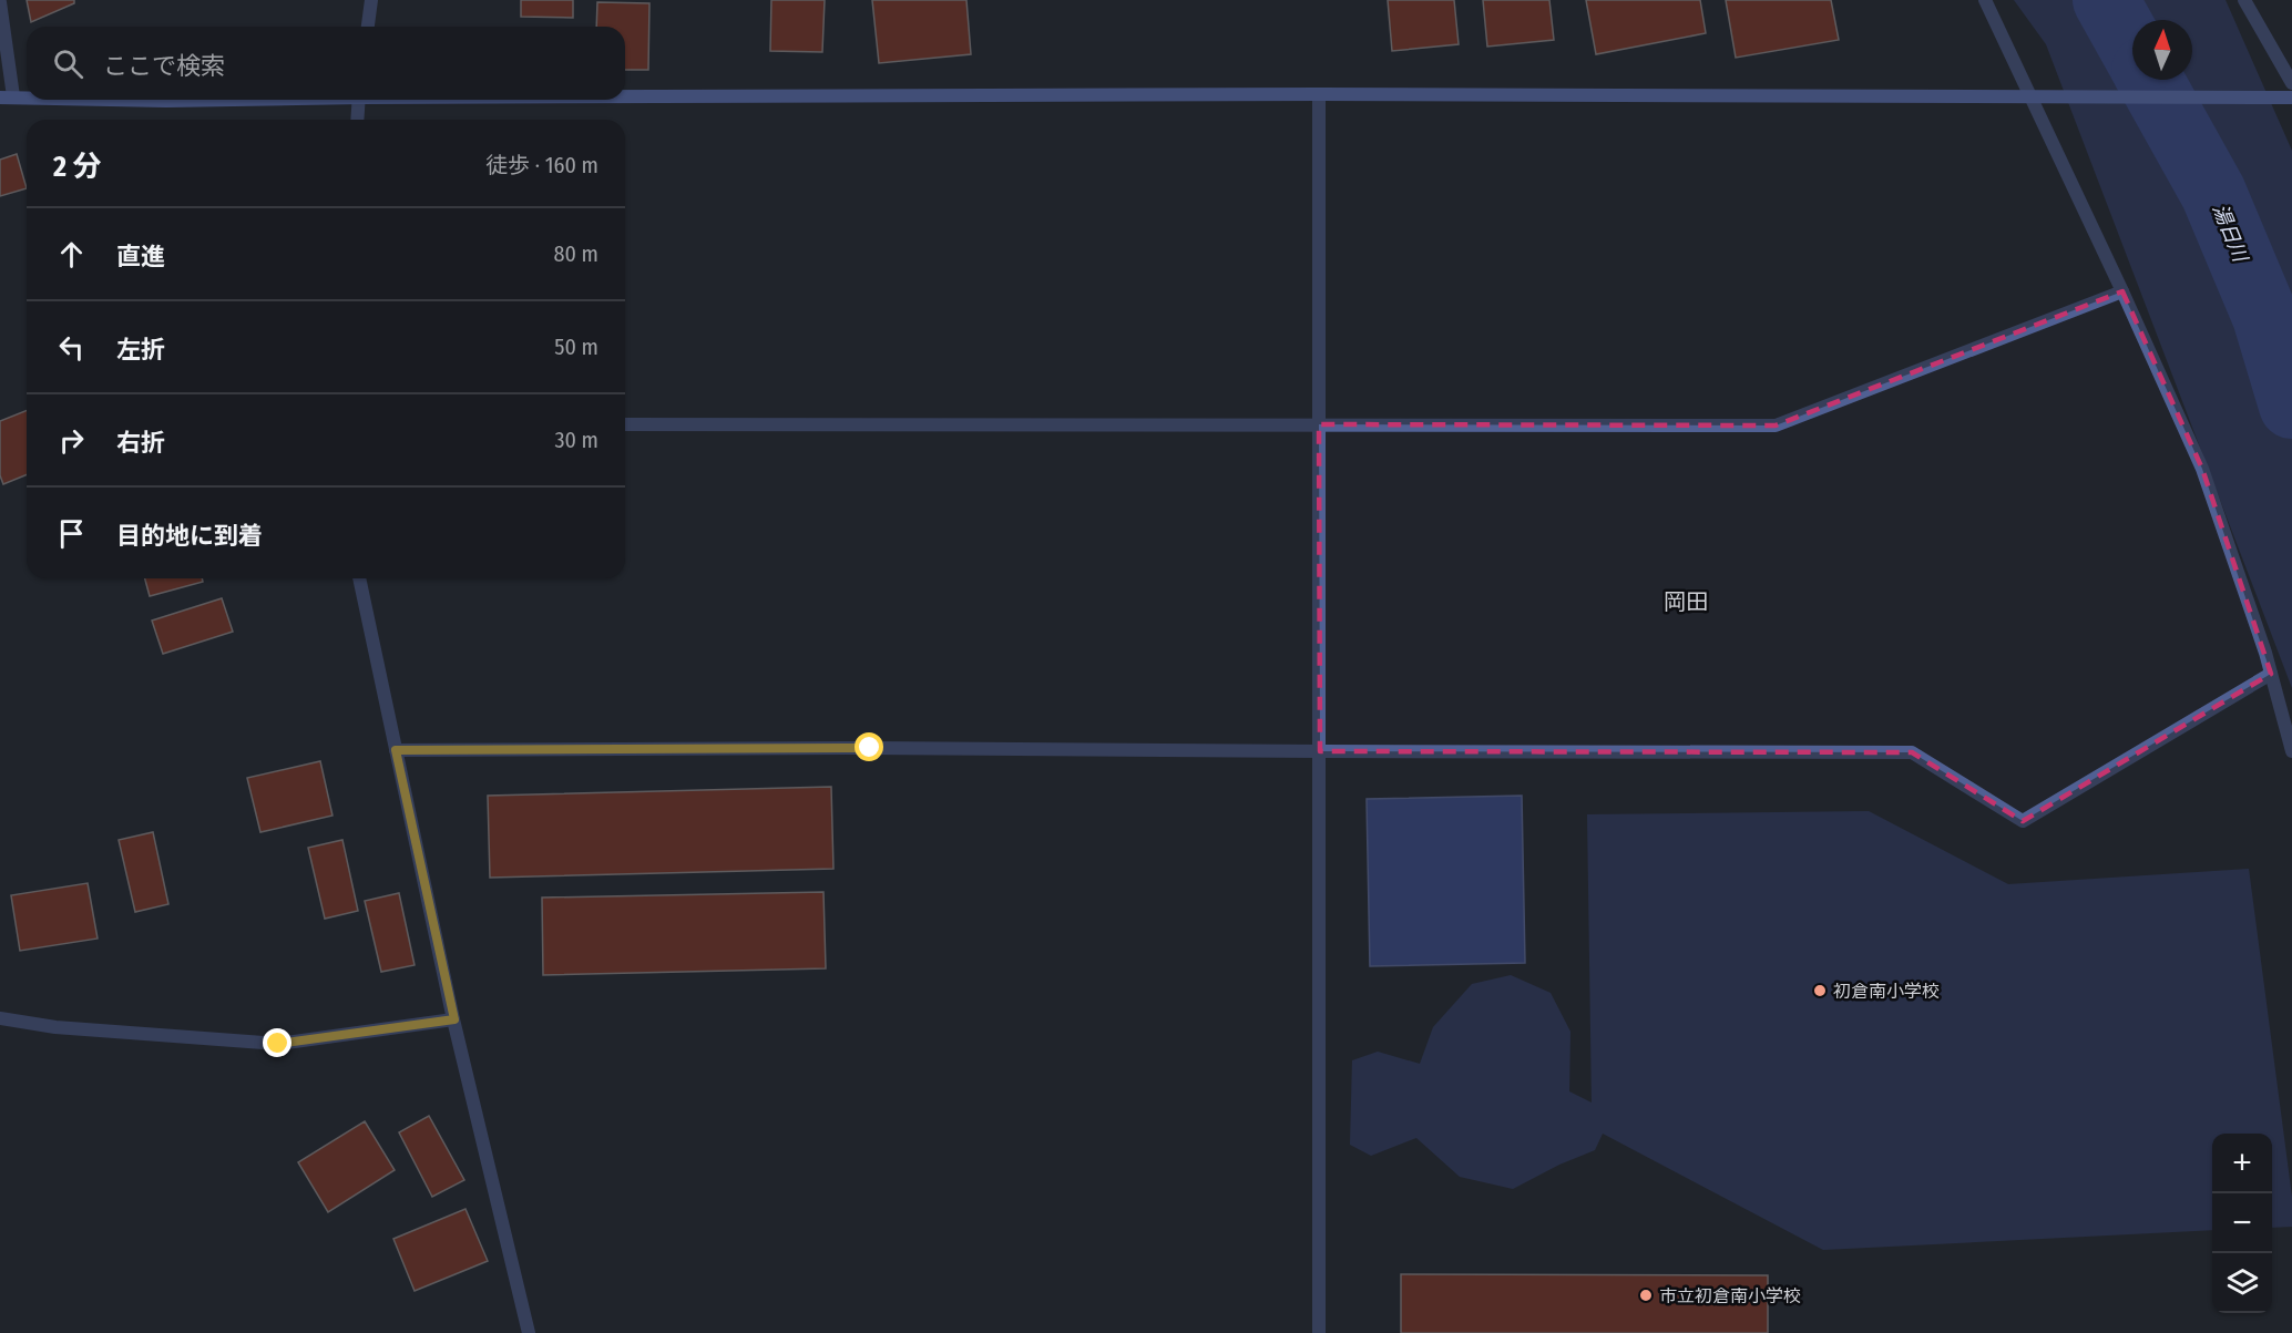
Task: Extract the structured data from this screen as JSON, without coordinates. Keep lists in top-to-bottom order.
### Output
{
  "districts": ["岡田"],
  "water": ["湯日川"],
  "places": ["初倉南小学校", "市立初倉南小学校"],
  "north": "top",
  "page": {
    "search": "ここで検索",
    "heading": ["2 分", "徒歩 · 160 m"],
    "list": [
      ["直進", "80 m"],
      ["左折", "50 m"],
      ["右折", "30 m"],
      "目的地に到着"
    ],
    "map_buttons": ["+", "−"]
  }
}
